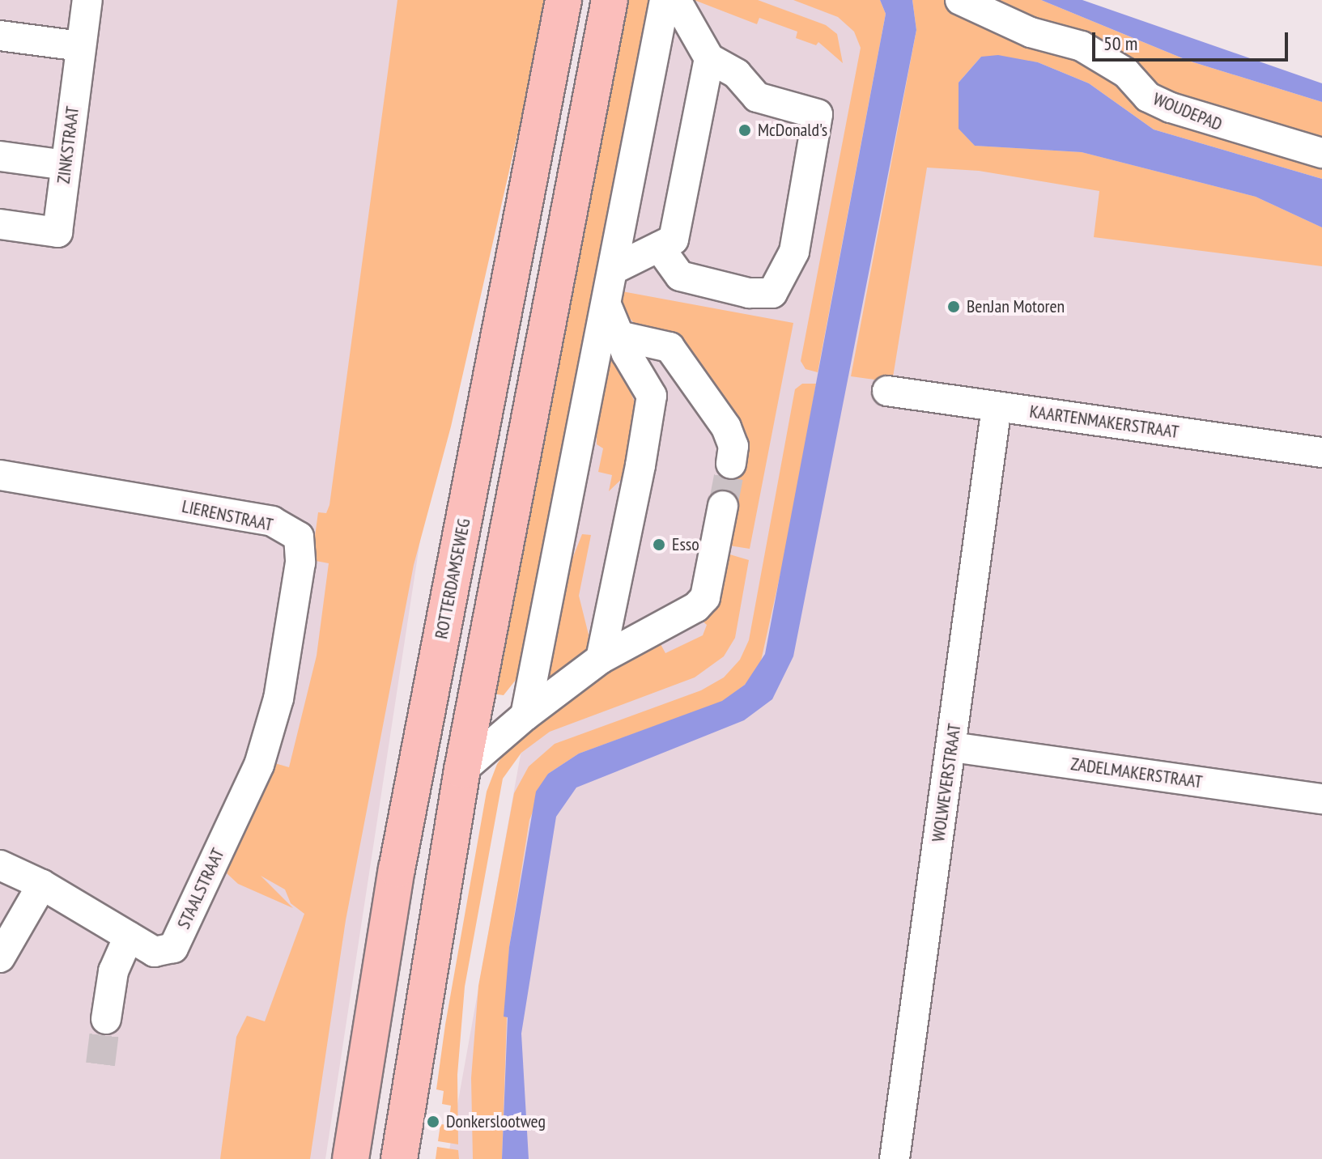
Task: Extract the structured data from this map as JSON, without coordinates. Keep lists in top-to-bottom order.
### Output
{
  "streets": {
    "main road": ["ROTTERDAMSEWEG"],
    "street": [
      "WOUDEPAD",
      "ZINKSTRAAT",
      "KAARTENMAKERSTRAAT",
      "LIERENSTRAAT",
      "ZADELMAKERSTRAAT",
      "WOLWEVERSTRAAT",
      "STAALSTRAAT"
    ]
  },
  "crossings": [
    ["KAARTENMAKERSTRAAT", "WOLWEVERSTRAAT"],
    ["LIERENSTRAAT", "STAALSTRAAT"],
    ["ZADELMAKERSTRAAT", "WOLWEVERSTRAAT"]
  ],
  "places": [
    "McDonald's",
    "BenJan Motoren",
    "Esso",
    "Donkerslootweg"
  ],
  "scale_bar": "50 m"
}
